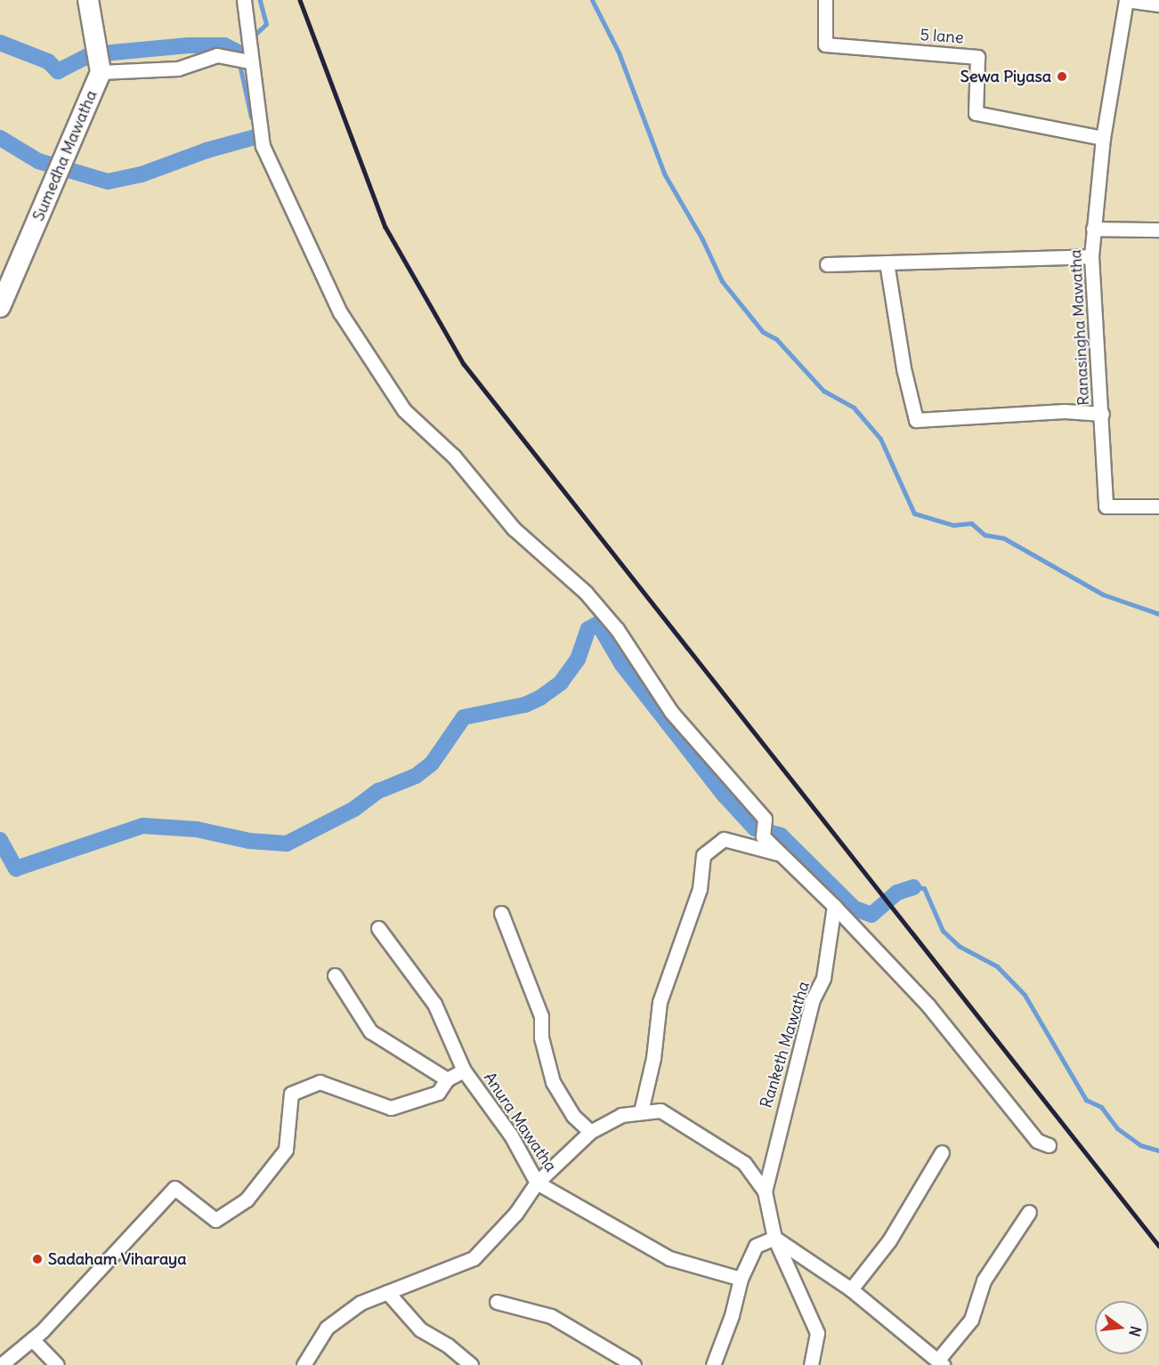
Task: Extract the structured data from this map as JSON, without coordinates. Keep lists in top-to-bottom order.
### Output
{
  "streets": {
    "street": [
      "5 lane",
      "Sumedha Mawatha",
      "Ranasingha Mawatha",
      "Ranketh Mawatha",
      "Anura Mawatha"
    ]
  },
  "crossings": [
    ["5 lane", "Ranasingha Mawatha"]
  ],
  "places": ["Sewa Piyasa", "Sadaham Viharaya"],
  "north": "right"
}
